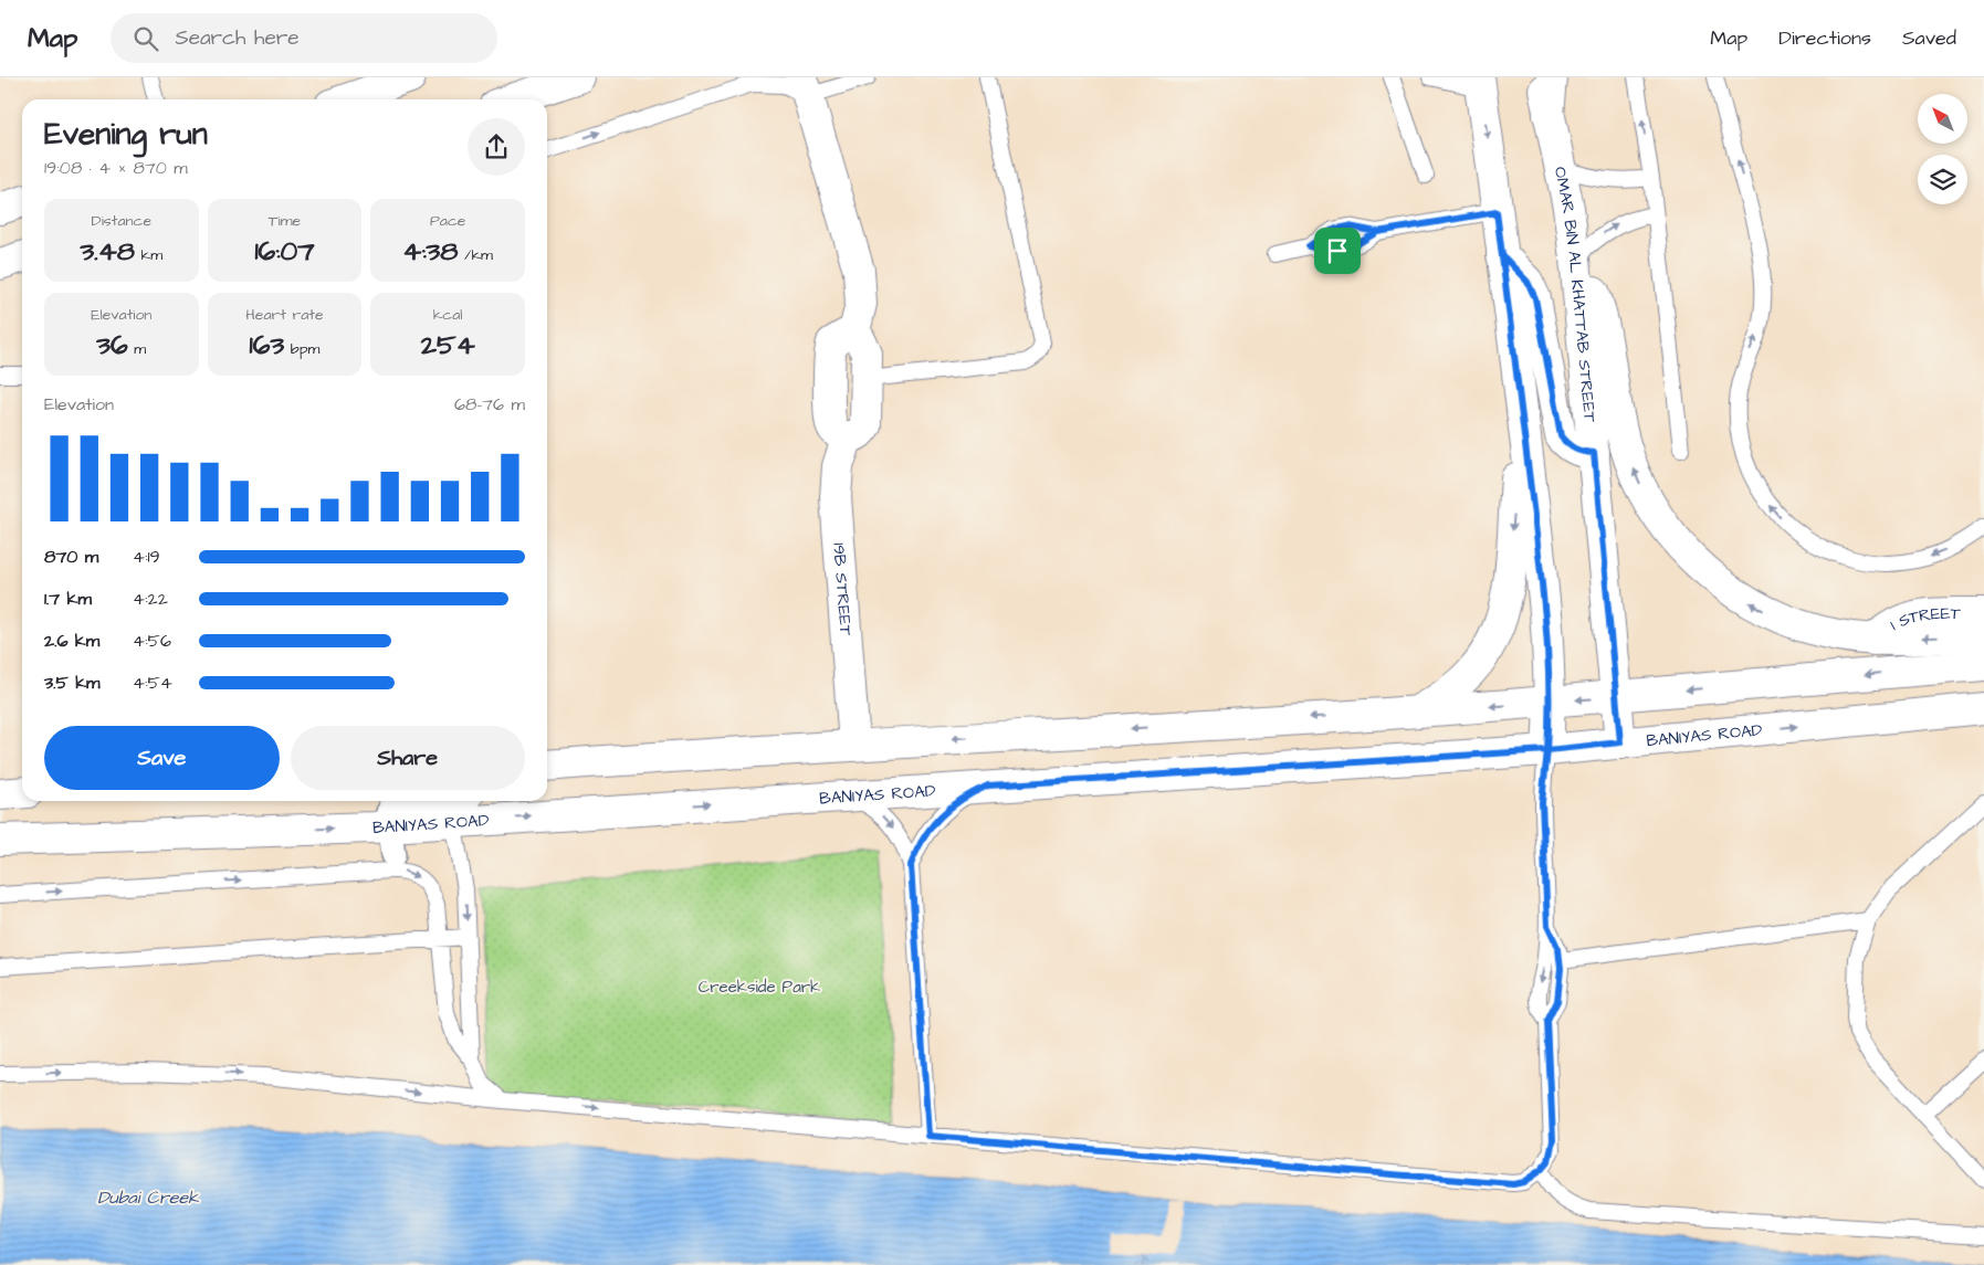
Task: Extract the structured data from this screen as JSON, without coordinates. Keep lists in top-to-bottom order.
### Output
{
  "streets": {
    "main road": [
      "OMAR BIN AL KHATTAB STREET",
      "19B STREET",
      "1 STREET",
      "BANIYAS ROAD"
    ]
  },
  "crossings": [
    ["OMAR BIN AL KHATTAB STREET", "BANIYAS ROAD"]
  ],
  "water": ["Dubai Creek"],
  "parks": ["Creekside Park"],
  "north": "top left",
  "page": {
    "header": "Map",
    "search": "Search here",
    "nav": ["Map", "Directions", "Saved"],
    "heading": ["Evening run", "19:08 · 4 × 870 m"],
    "stats": [
      ["Distance", "3.48 km"],
      ["Time", "16:07"],
      ["Pace", "4:38 /km"],
      ["Elevation", "36 m"],
      ["Heart rate", "163 bpm"],
      ["kcal", "254"]
    ],
    "chart": ["Elevation", "68–76 m"],
    "list": [
      {
        "name": "870 m",
        "note": "4:19"
      },
      {
        "name": "1.7 km",
        "note": "4:22"
      },
      {
        "name": "2.6 km",
        "note": "4:56"
      },
      {
        "name": "3.5 km",
        "note": "4:54"
      }
    ],
    "buttons": ["Save", "Share"]
  }
}
